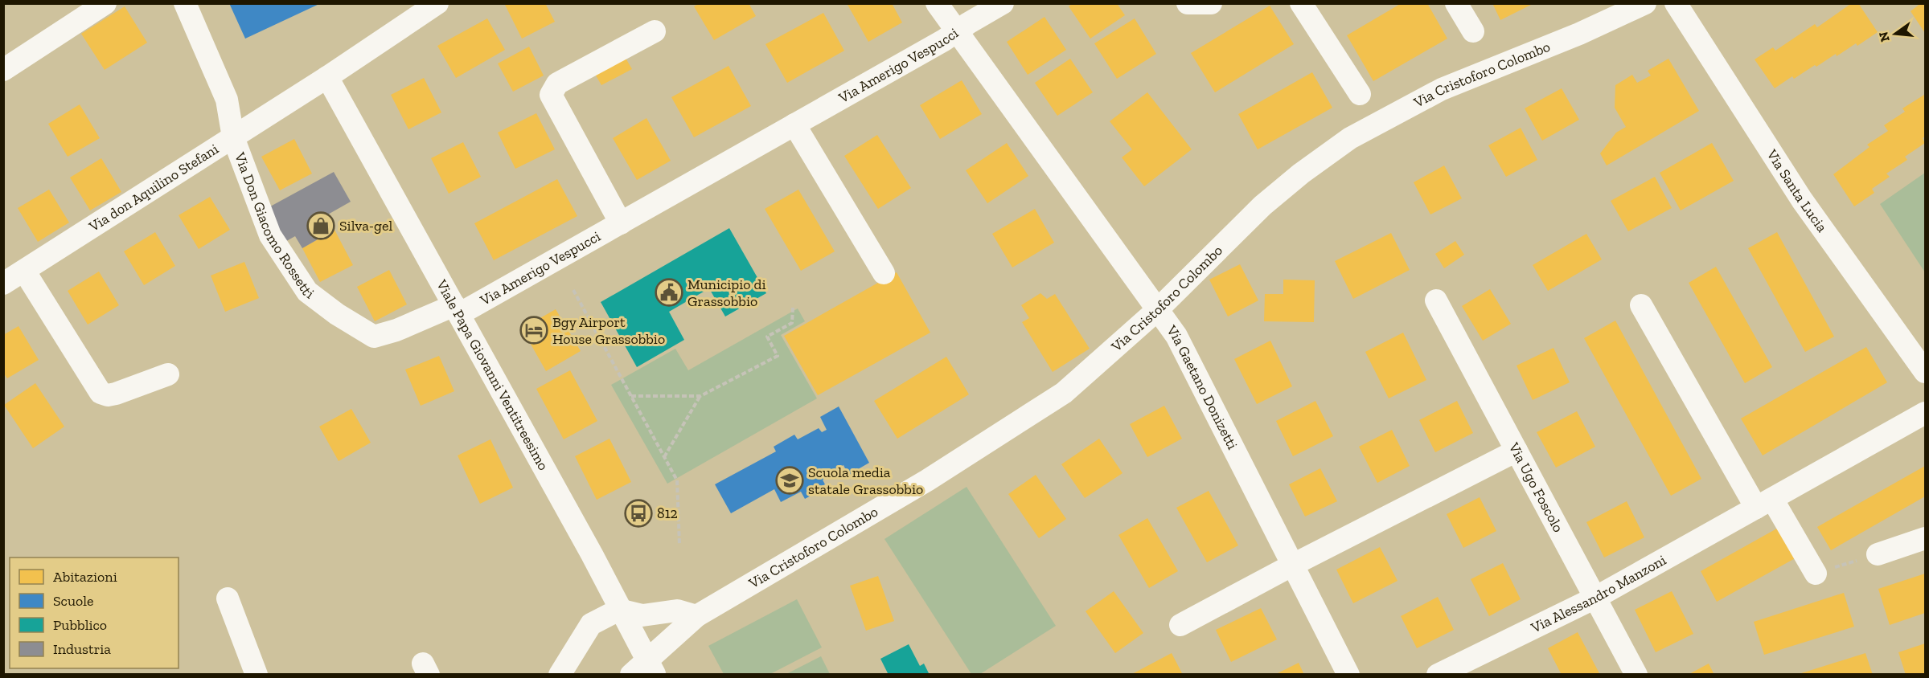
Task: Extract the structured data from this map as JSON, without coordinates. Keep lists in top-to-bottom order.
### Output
{
  "streets": {
    "street": [
      "Via Amerigo Vespucci",
      "Via Cristoforo Colombo",
      "Via don Aquilino Stefani",
      "Via Santa Lucia",
      "Via Don Giacomo Rossetti",
      "Viale Papa Giovanni Ventitreesimo",
      "Via Gaetano Donizetti",
      "Via Ugo Foscolo",
      "Via Alessandro Manzoni"
    ]
  },
  "crossings": [
    ["Via Amerigo Vespucci", "Via Don Giacomo Rossetti"],
    ["Via Amerigo Vespucci", "Viale Papa Giovanni Ventitreesimo"],
    ["Via Amerigo Vespucci", "Via Gaetano Donizetti"],
    ["Via Cristoforo Colombo", "Viale Papa Giovanni Ventitreesimo"],
    ["Via Cristoforo Colombo", "Via Gaetano Donizetti"],
    ["Via don Aquilino Stefani", "Via Don Giacomo Rossetti"],
    ["Via don Aquilino Stefani", "Viale Papa Giovanni Ventitreesimo"],
    ["Via Don Giacomo Rossetti", "Viale Papa Giovanni Ventitreesimo"],
    ["Via Ugo Foscolo", "Via Alessandro Manzoni"]
  ],
  "places": {
    "shop": ["Silva-gel"],
    "public building": ["Municipio di Grassobbio"],
    "hotel": ["Bgy Airport House Grassobbio"],
    "school or university": ["Scuola media statale Grassobbio"],
    "bus stop": ["812"]
  },
  "legend": [
    "Abitazioni",
    "Scuole",
    "Pubblico",
    "Industria"
  ],
  "north": "left"
}
